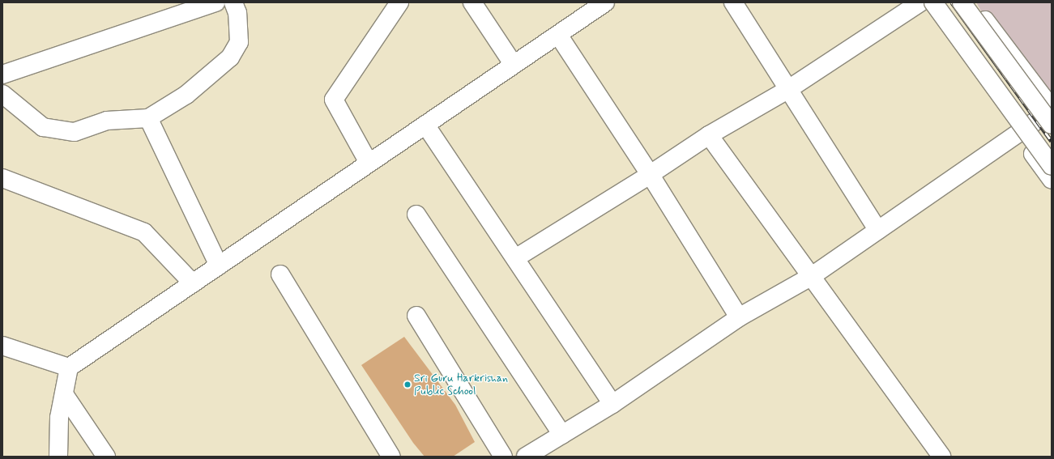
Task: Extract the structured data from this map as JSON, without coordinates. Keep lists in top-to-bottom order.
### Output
{
  "places": ["Sri Guru Harkrishan Public School"]
}
